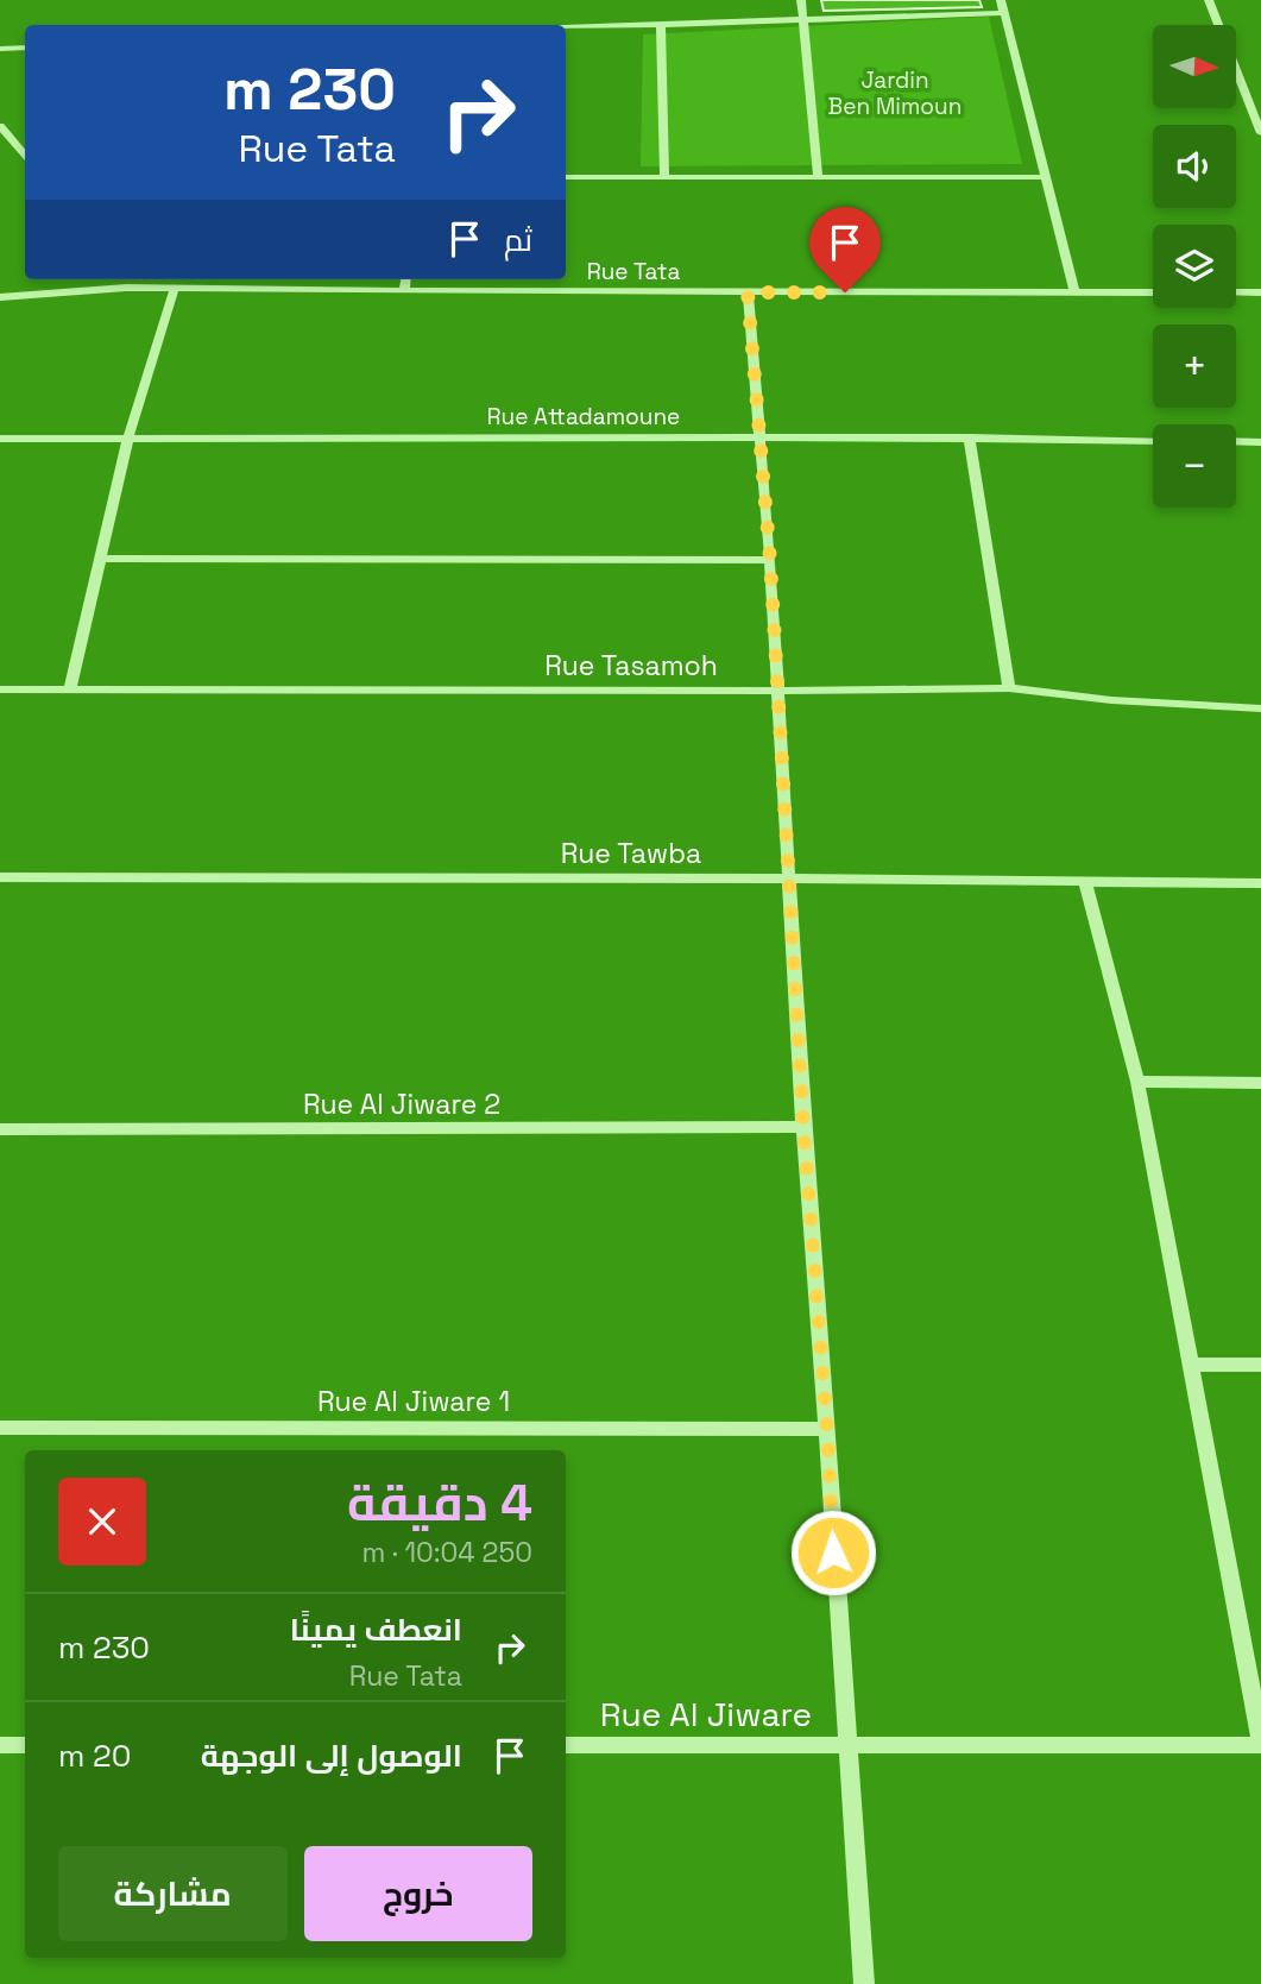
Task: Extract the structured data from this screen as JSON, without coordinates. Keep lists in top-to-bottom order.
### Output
{
  "streets": {
    "street": [
      "Rue Tata",
      "Rue Attadamoune",
      "Rue Tasamoh",
      "Rue Tawba",
      "Rue Al Jiware 2",
      "Rue Al Jiware 1",
      "Rue Al Jiware"
    ]
  },
  "parks": ["Jardin Ben Mimoun"],
  "north": "right",
  "page": {
    "map_buttons": ["+", "−"],
    "turn": ["230 m", "Rue Tata"],
    "then": "ثم",
    "heading": ["4 دقيقة", "250 m · 10:04"],
    "list": [
      {
        "name": "انعطف يمينًا",
        "note": "Rue Tata",
        "value": "230 m"
      },
      {
        "name": "الوصول إلى الوجهة",
        "value": "20 m"
      }
    ],
    "buttons": ["خروج", "مشاركة"]
  }
}
